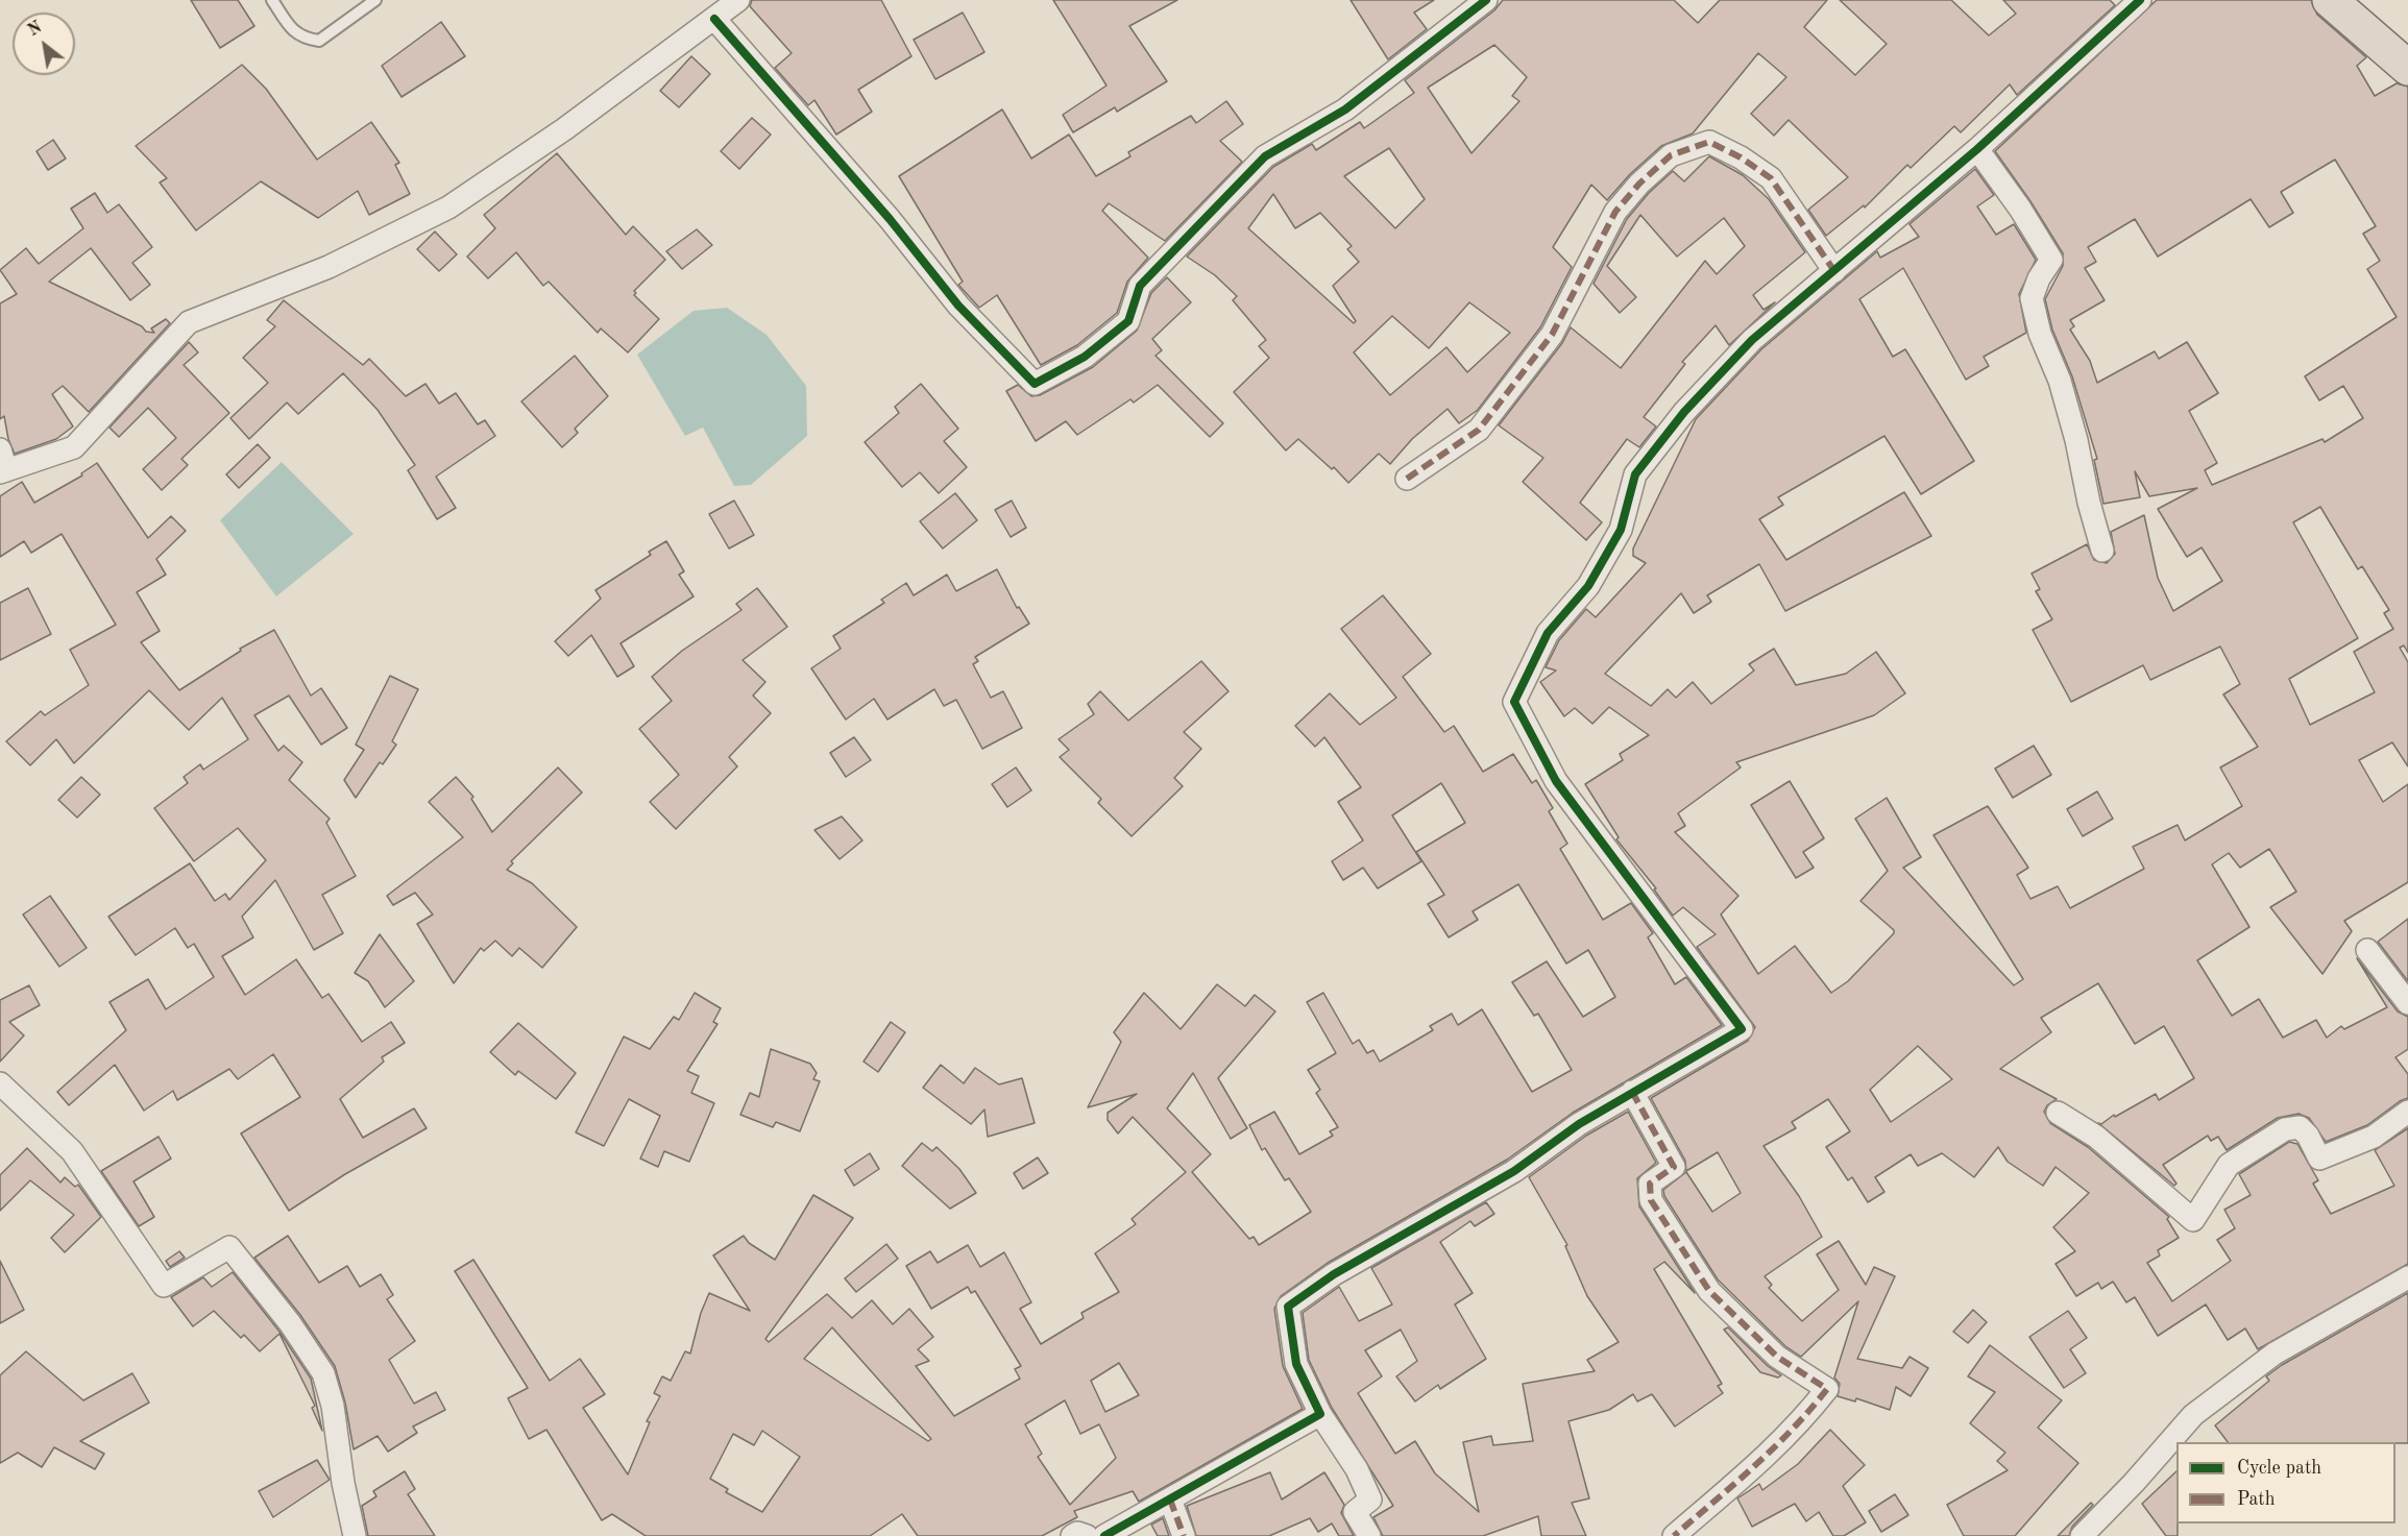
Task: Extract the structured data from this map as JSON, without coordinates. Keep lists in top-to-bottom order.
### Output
{
  "legend": ["Cycle path", "Path"],
  "north": "top left"
}
